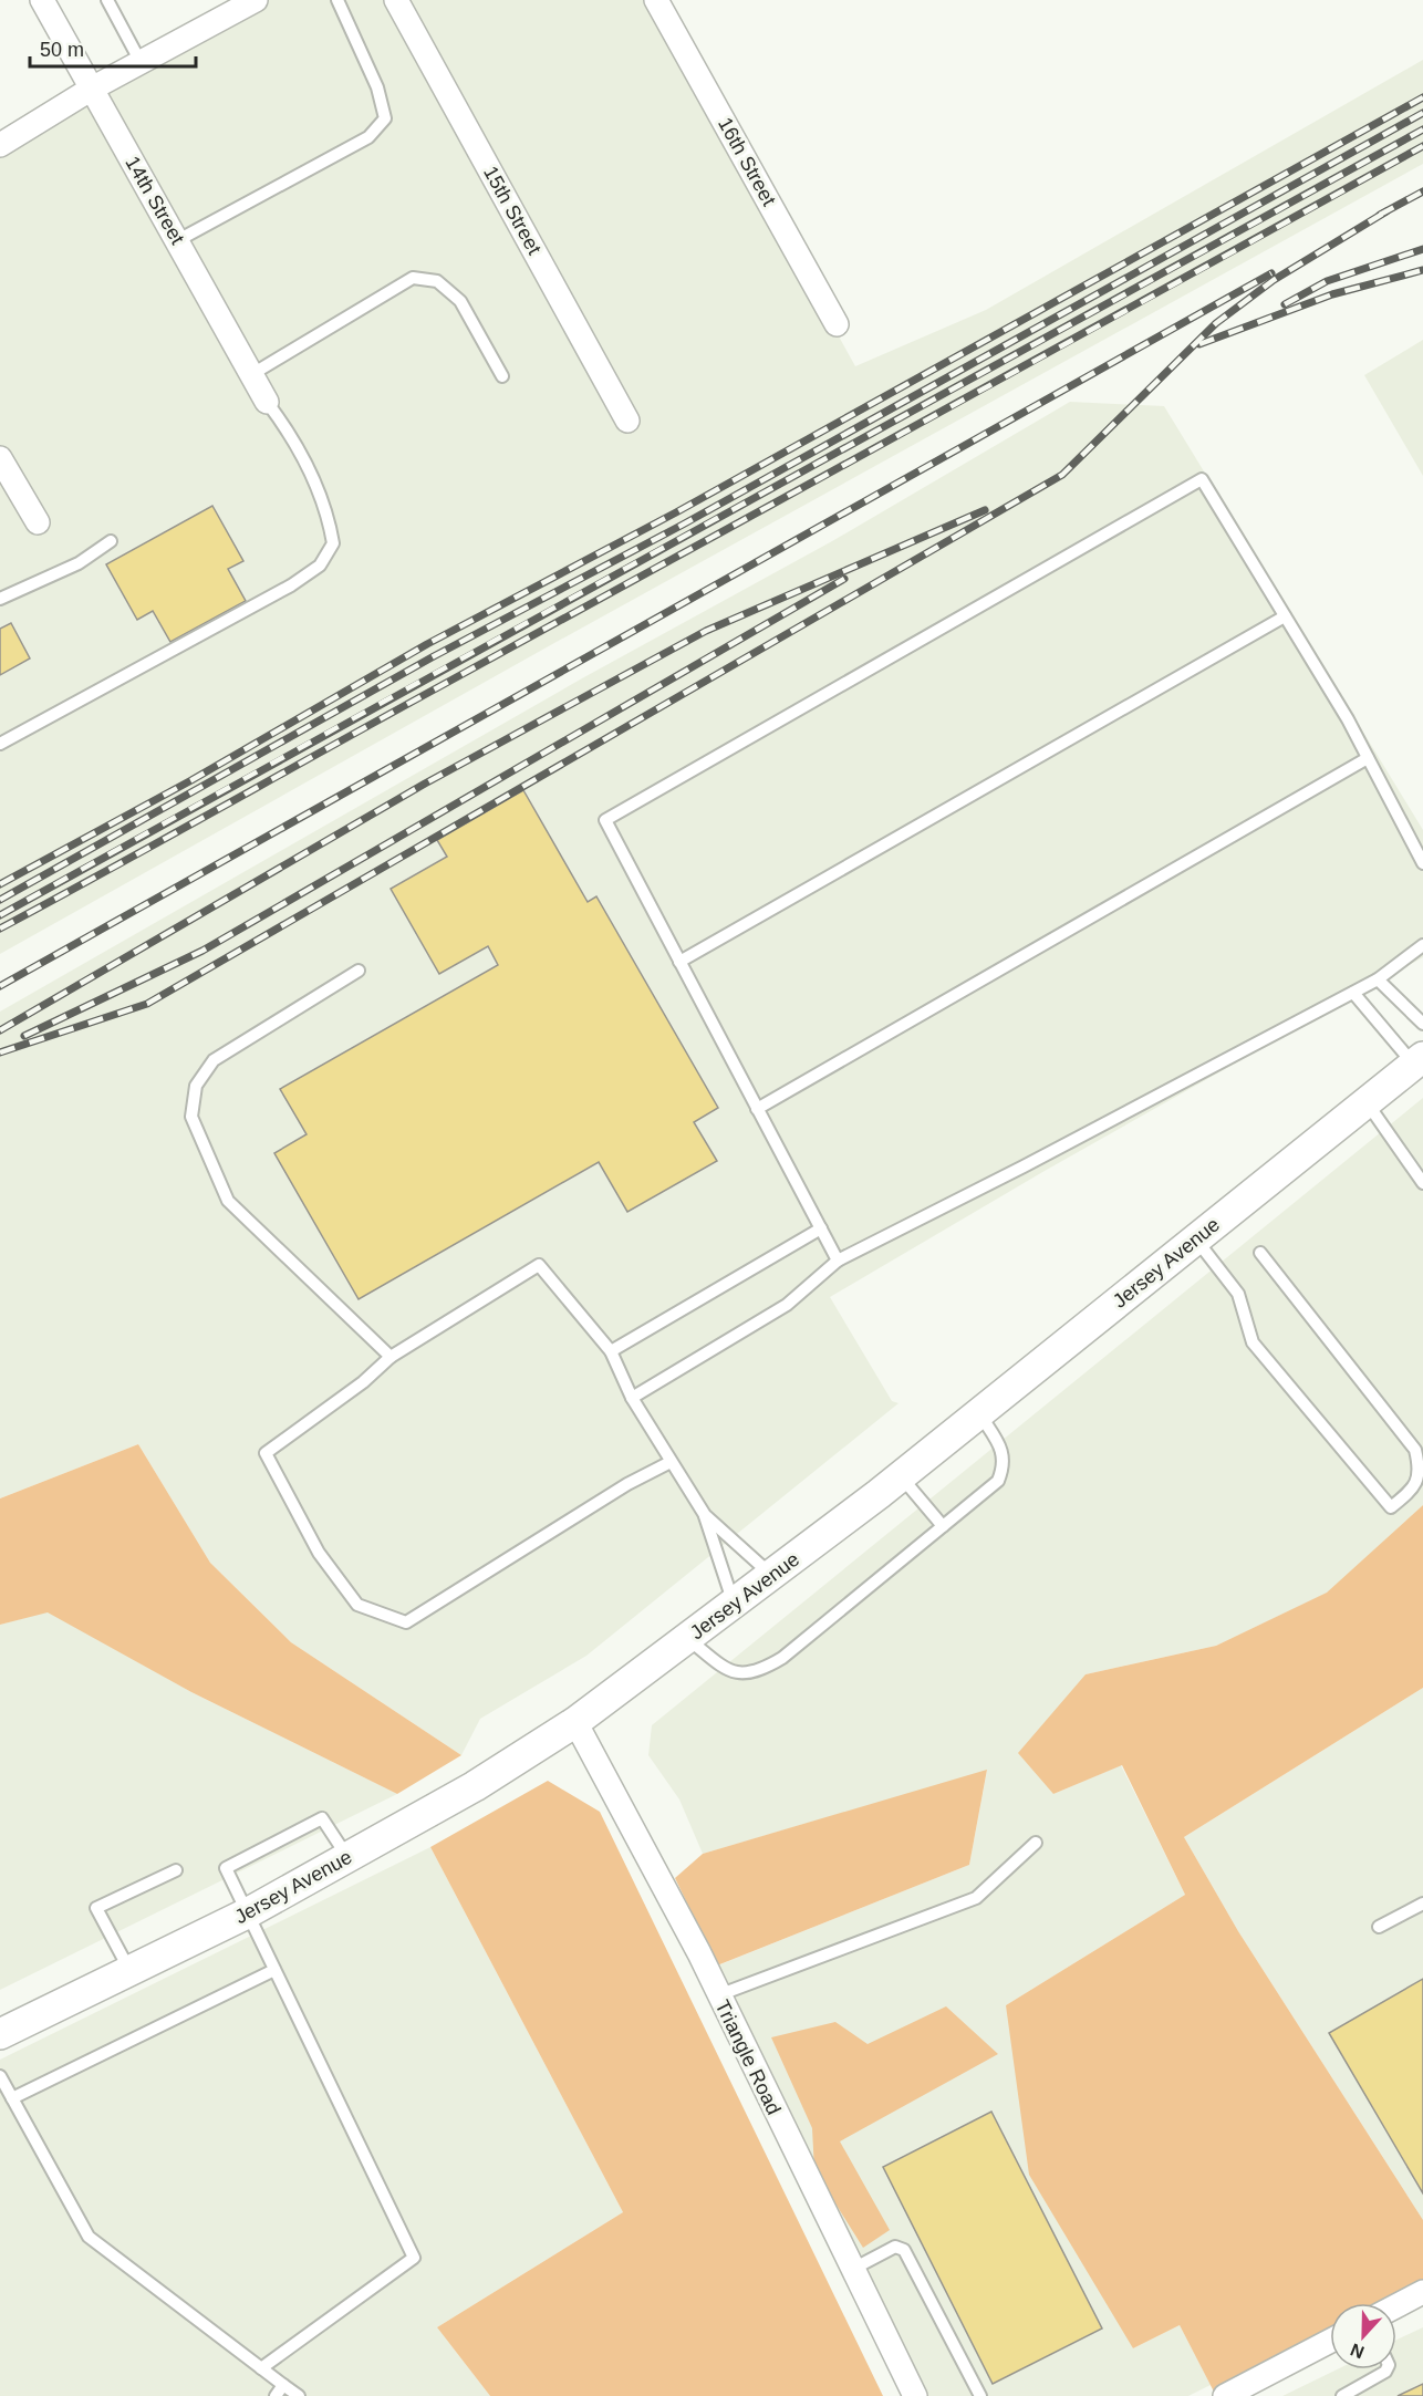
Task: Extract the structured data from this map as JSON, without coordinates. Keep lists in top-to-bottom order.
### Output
{
  "streets": {
    "street": [
      "16th Street",
      "14th Street",
      "15th Street",
      "Jersey Avenue",
      "Triangle Road"
    ]
  },
  "crossings": [
    ["Jersey Avenue", "Triangle Road"]
  ],
  "scale_bar": "50 m",
  "north": "bottom"
}
